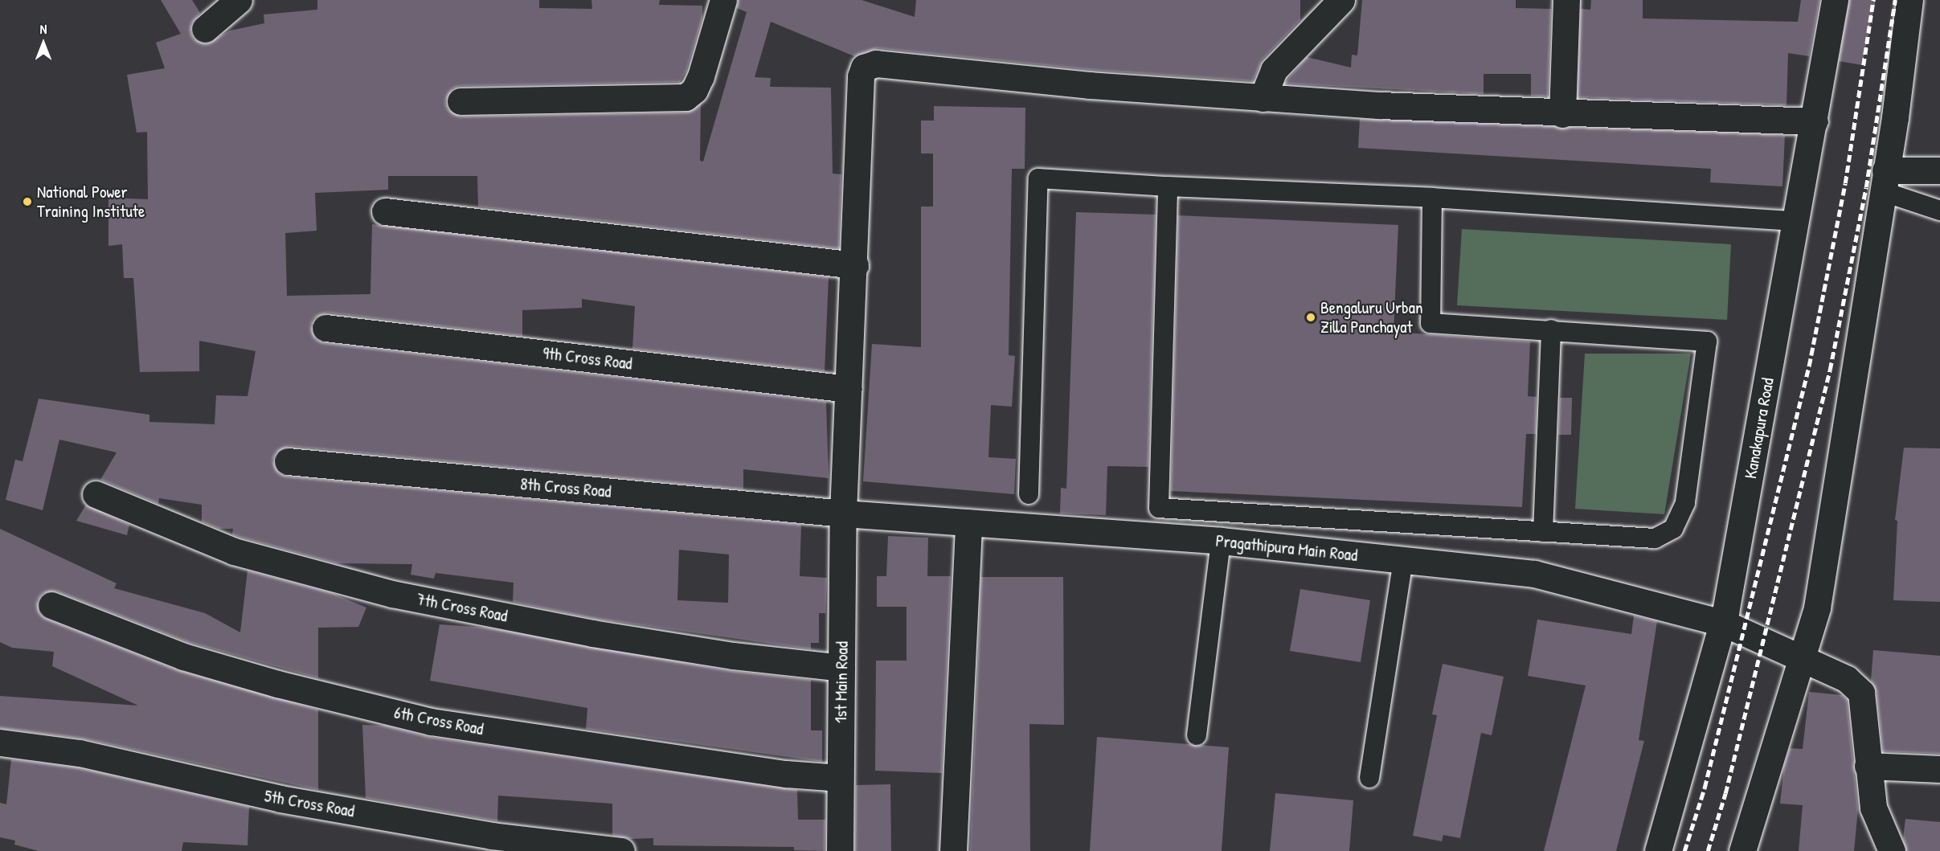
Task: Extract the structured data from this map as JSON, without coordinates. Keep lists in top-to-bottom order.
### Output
{
  "streets": {
    "street": [
      "9th Cross Road",
      "Kanakapura Road",
      "8th Cross Road",
      "Pragathipura Main Road",
      "7th Cross Road",
      "1st Main Road",
      "6th Cross Road",
      "5th Cross Road"
    ]
  },
  "crossings": [
    ["9th Cross Road", "1st Main Road"],
    ["Kanakapura Road", "Pragathipura Main Road"],
    ["8th Cross Road", "Pragathipura Main Road"],
    ["8th Cross Road", "1st Main Road"],
    ["Pragathipura Main Road", "1st Main Road"],
    ["7th Cross Road", "1st Main Road"],
    ["1st Main Road", "6th Cross Road"]
  ],
  "places": ["National Power Training Institute", "Bengaluru Urban Zilla Panchayat"],
  "north": "top"
}
